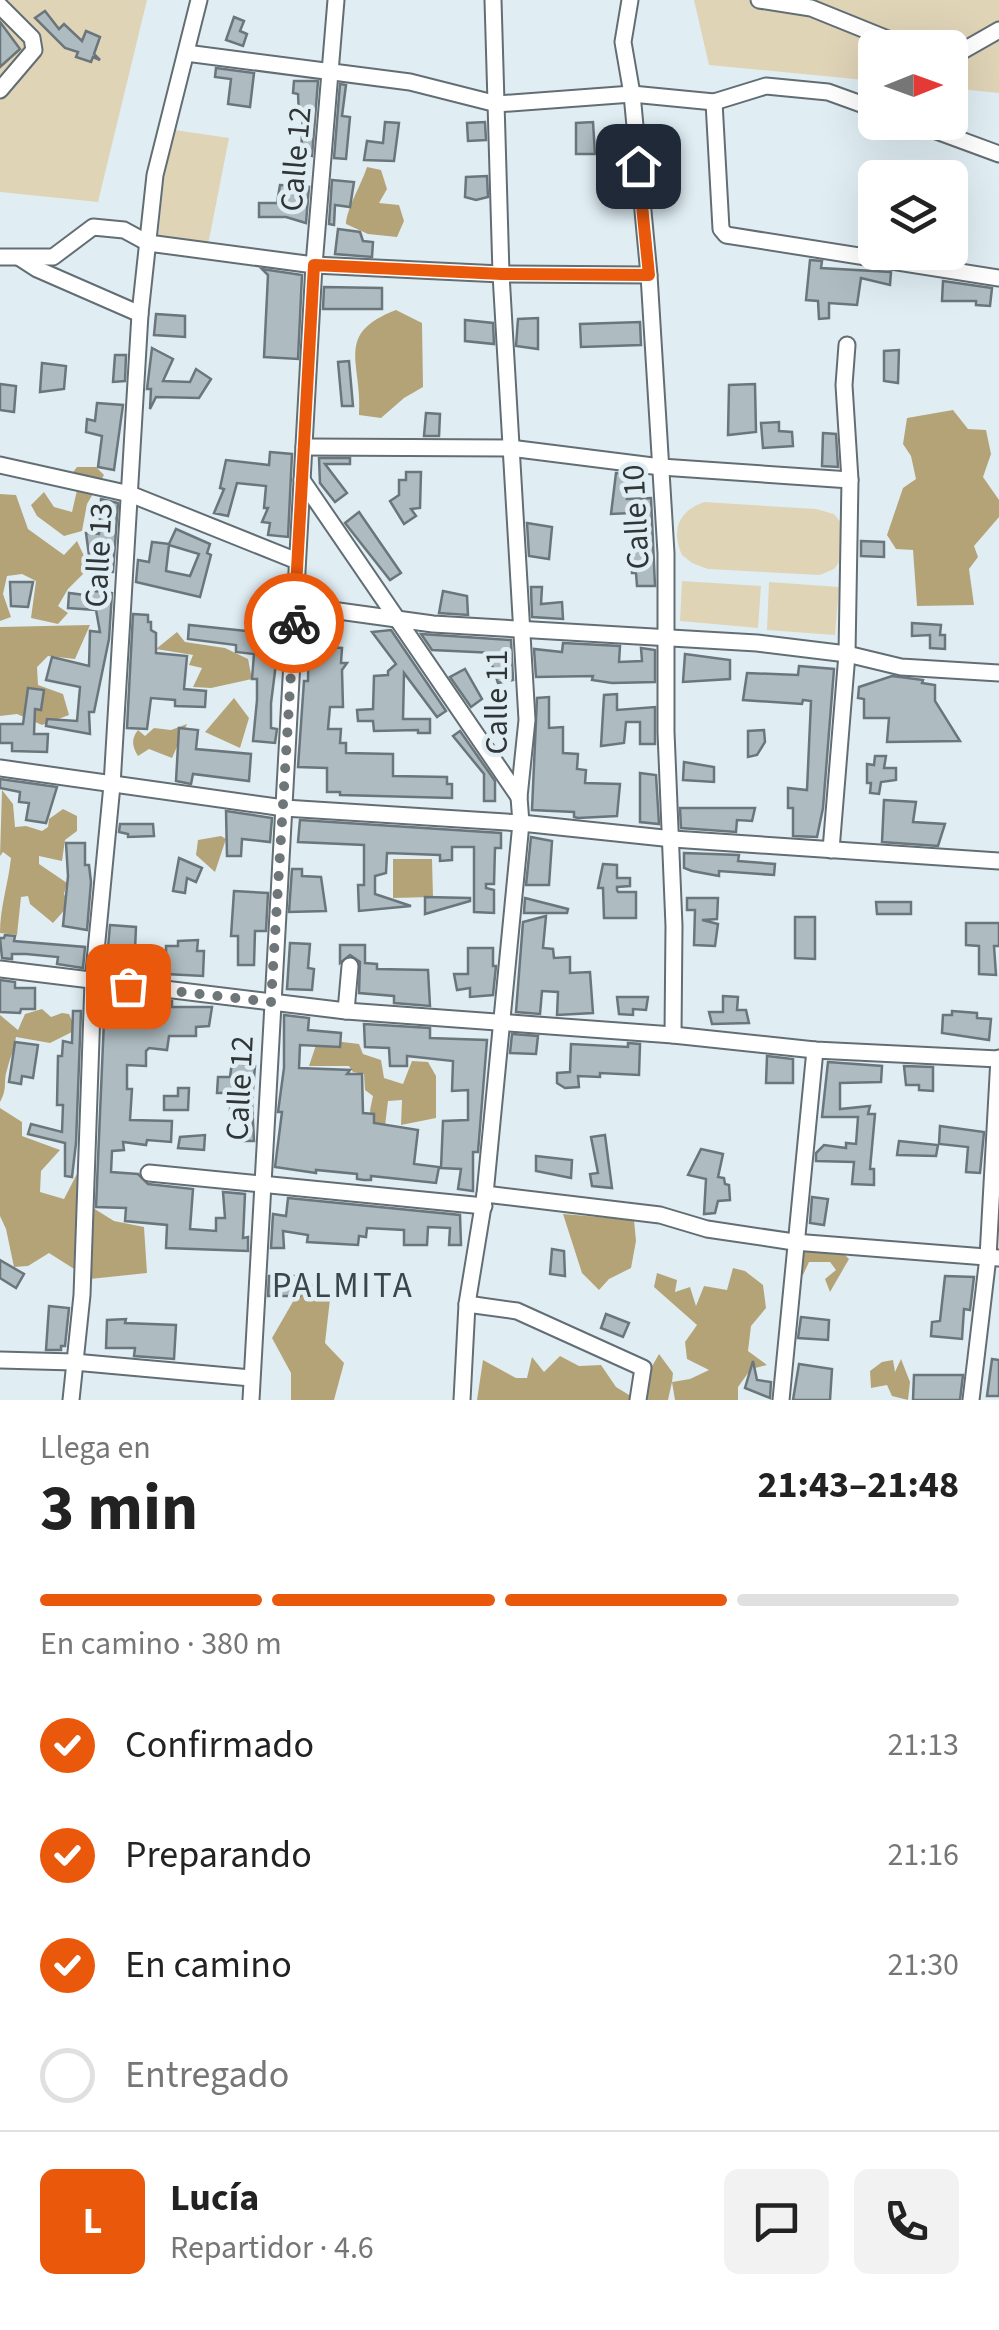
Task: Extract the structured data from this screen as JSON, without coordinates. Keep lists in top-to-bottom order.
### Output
{
  "streets": {
    "street": [
      "Calle 12",
      "Calle 10",
      "Calle 13",
      "Calle 11"
    ]
  },
  "districts": ["PALMITA"],
  "north": "right",
  "page": {
    "heading": ["3 min", "Llega en", "21:43–21:48"],
    "panel": ["Lucía", "Repartidor · 4.6"],
    "bar": "En camino · 380 m",
    "list": [
      ["Confirmado", "21:13"],
      ["Preparando", "21:16"],
      ["En camino", "21:30"],
      "Entregado"
    ],
    "round": "L"
  }
}
